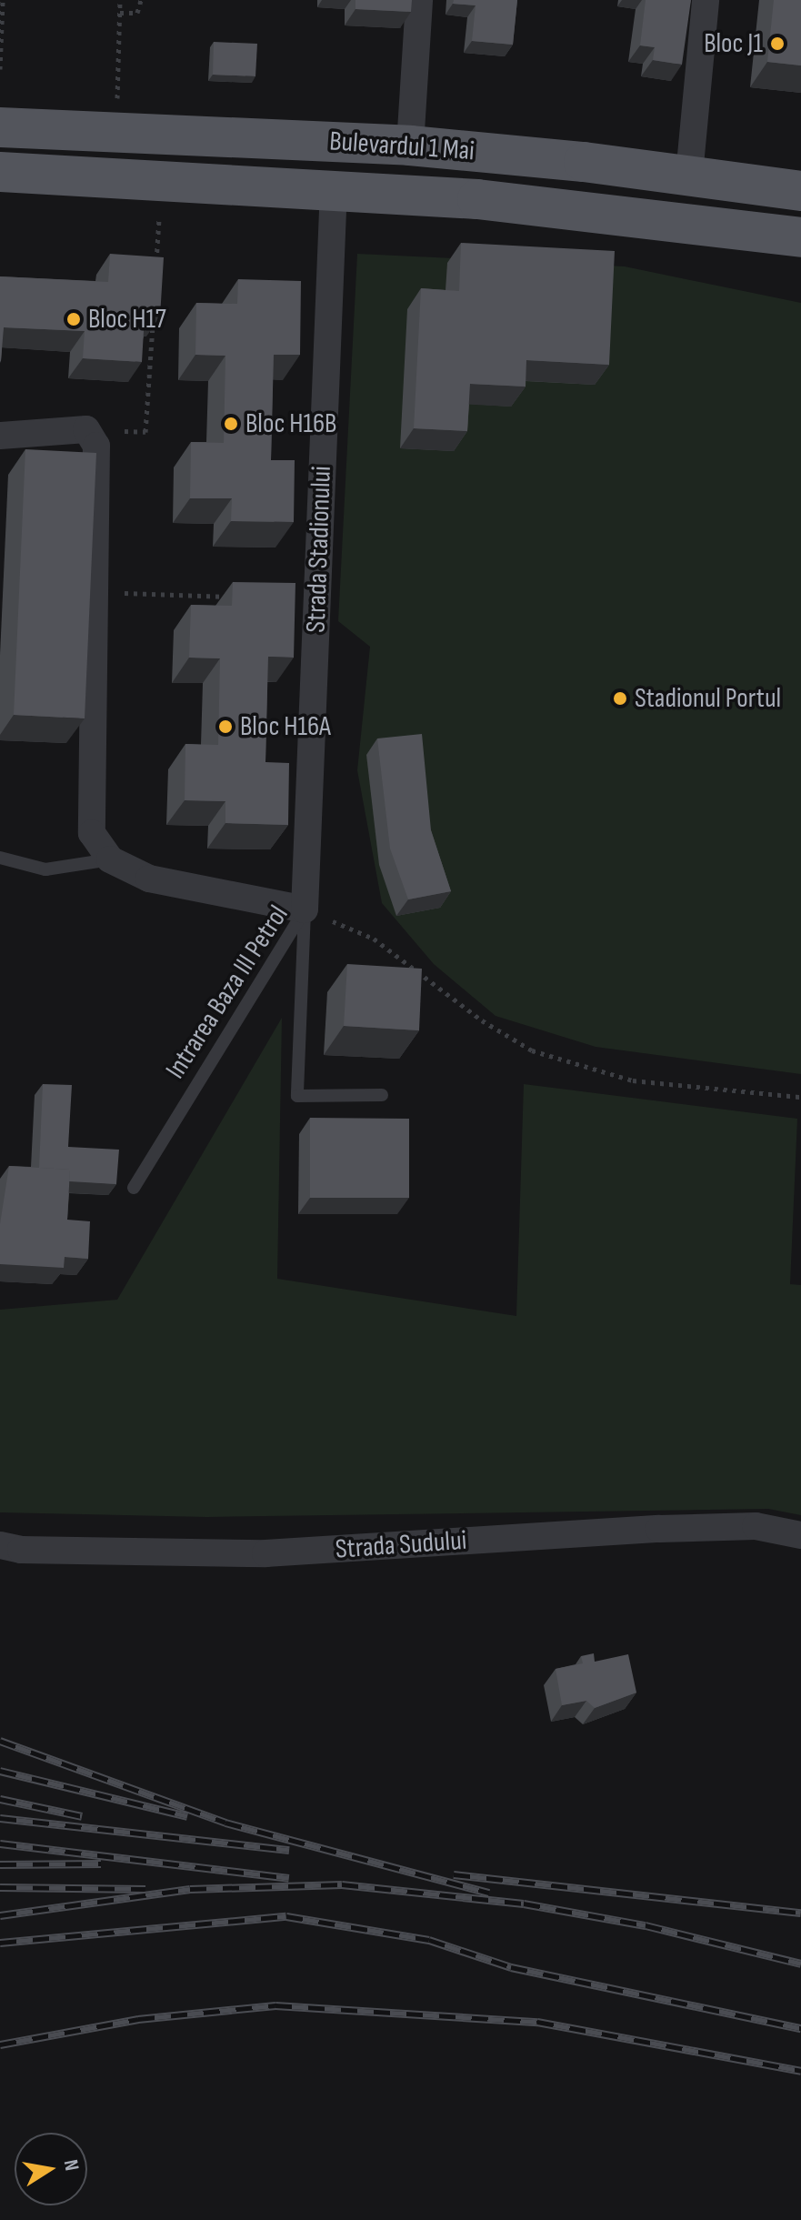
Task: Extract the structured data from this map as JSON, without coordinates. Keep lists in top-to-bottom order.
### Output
{
  "streets": {
    "main road": ["Bulevardul 1 Mai"],
    "street": ["Strada Stadionului", "Strada Sudului"],
    "lane": ["Intrarea Baza III Petrol"]
  },
  "crossings": [
    ["Bulevardul 1 Mai", "Strada Stadionului"],
    ["Strada Stadionului", "Intrarea Baza III Petrol"]
  ],
  "places": [
    "Bloc J1",
    "Bloc H17",
    "Bloc H16B",
    "Stadionul Portul",
    "Bloc H16A"
  ],
  "north": "right"
}
